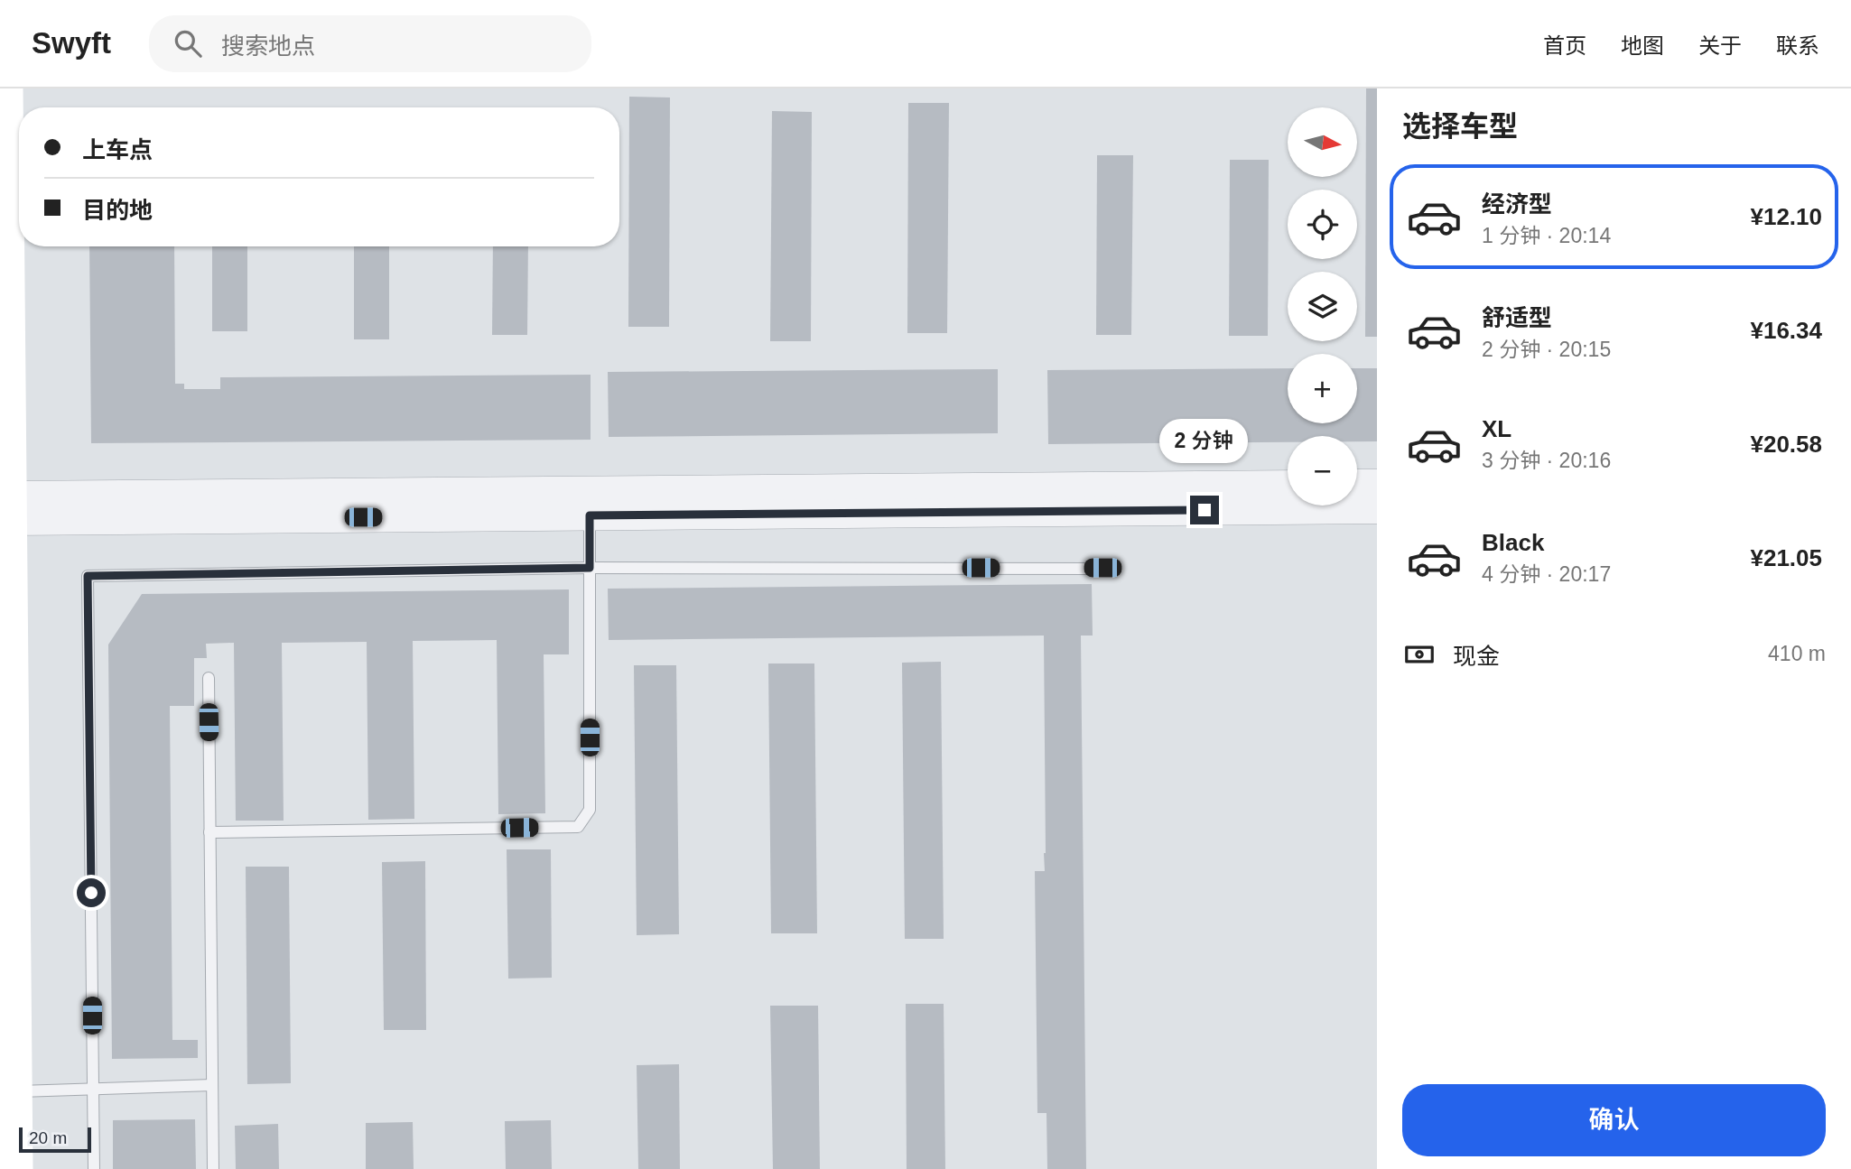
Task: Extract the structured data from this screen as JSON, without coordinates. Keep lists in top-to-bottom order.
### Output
{
  "scale_bar": "20 m",
  "north": "right",
  "page": {
    "header": "Swyft",
    "search": "搜索地点",
    "nav": [
      "首页",
      "地图",
      "关于",
      "联系"
    ],
    "heading": "选择车型",
    "map_buttons": ["+", "−"],
    "banner": ["上车点", "目的地"],
    "list": [
      {
        "name": "经济型",
        "note": "1 分钟 · 20:14",
        "value": "¥12.10"
      },
      {
        "name": "舒适型",
        "note": "2 分钟 · 20:15",
        "value": "¥16.34"
      },
      {
        "name": "XL",
        "note": "3 分钟 · 20:16",
        "value": "¥20.58"
      },
      {
        "name": "Black",
        "note": "4 分钟 · 20:17",
        "value": "¥21.05"
      }
    ],
    "bubble": "2 分钟",
    "pay": ["现金", "410 m"],
    "buttons": "确认",
    "scale": "20 m"
  }
}
